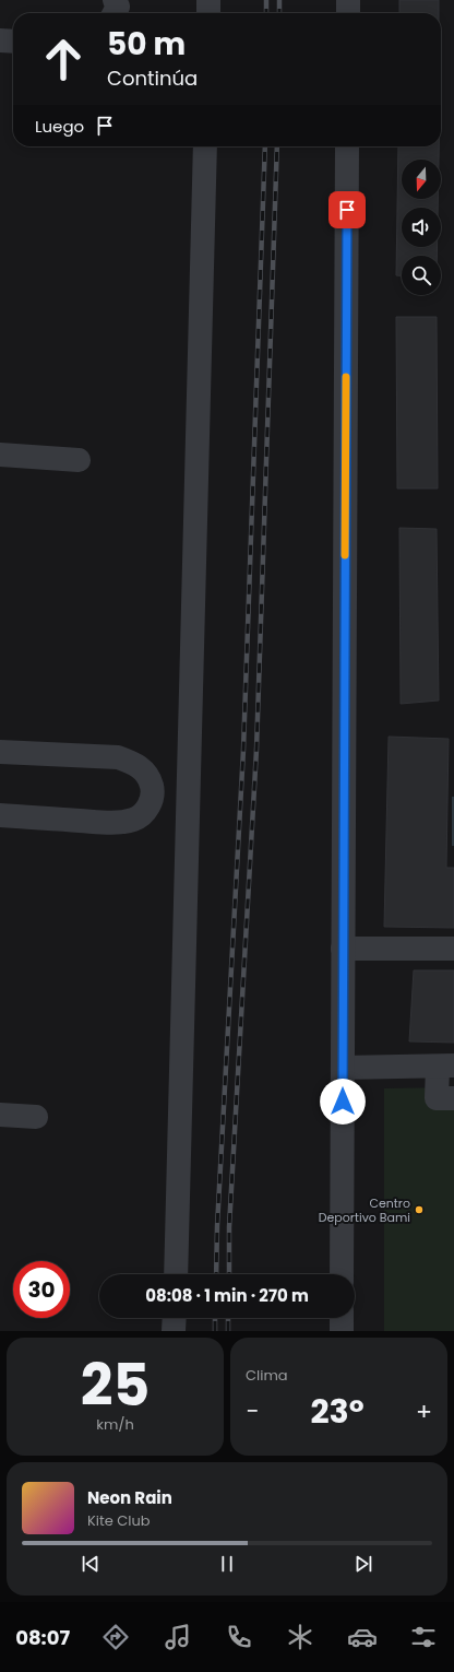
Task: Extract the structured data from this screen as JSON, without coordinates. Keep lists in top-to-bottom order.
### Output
{
  "places": ["Centro Deportivo Bami"],
  "north": "bottom",
  "page": {
    "turn": ["50 m", "Continúa"],
    "then": "Luego",
    "limit": "30",
    "trip": "08:08 · 1 min · 270 m",
    "tile": [
      ["25", "km/h"],
      "Clima"
    ],
    "heat": ["−", "23°", "+"],
    "song": ["Neon Rain", "Kite Club"],
    "tabs": "08:07"
  }
}
